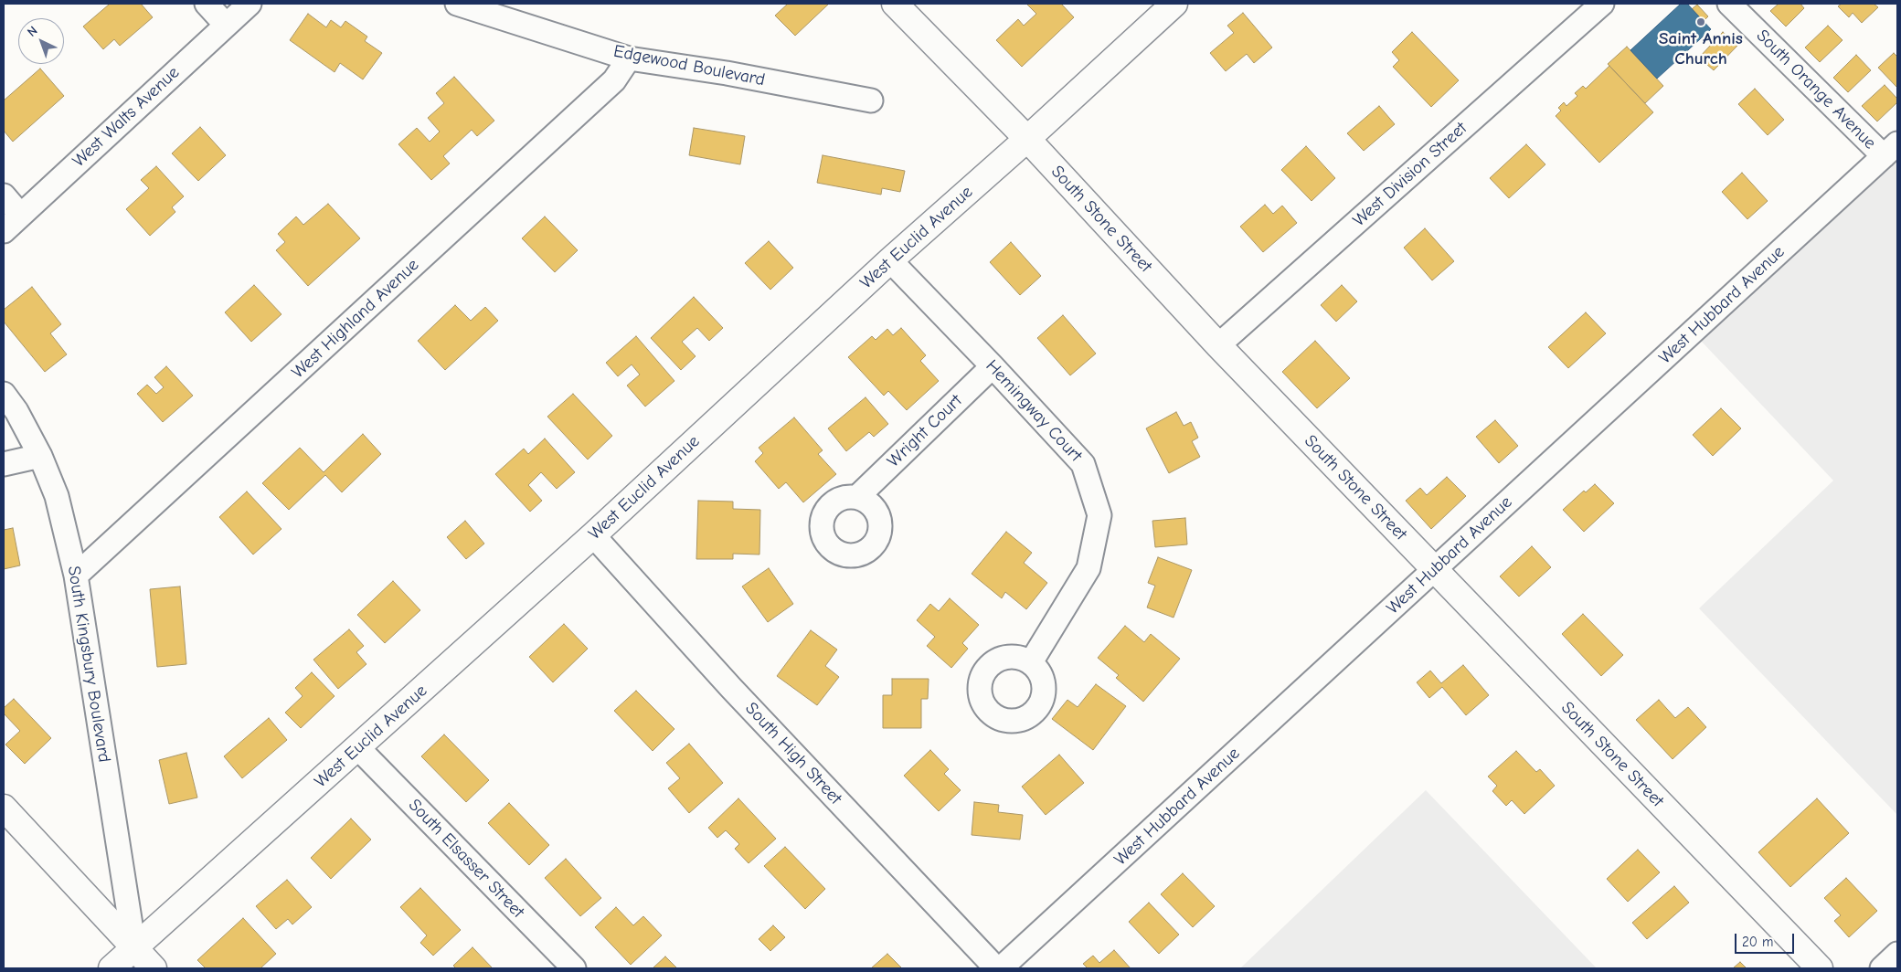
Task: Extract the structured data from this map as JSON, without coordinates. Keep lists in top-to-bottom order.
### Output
{
  "streets": {
    "street": [
      "Edgewood Boulevard",
      "South Orange Avenue",
      "West Walts Avenue",
      "West Division Street",
      "South Stone Street",
      "West Euclid Avenue",
      "West Hubbard Avenue",
      "West Highland Avenue",
      "Hemingway Court",
      "Wright Court",
      "South Kingsbury Boulevard",
      "South High Street",
      "South Elsasser Street"
    ]
  },
  "crossings": [
    ["Edgewood Boulevard", "West Highland Avenue"],
    ["South Orange Avenue", "West Hubbard Avenue"],
    ["West Division Street", "South Stone Street"],
    ["South Stone Street", "West Euclid Avenue"],
    ["South Stone Street", "West Hubbard Avenue"],
    ["West Euclid Avenue", "Hemingway Court"],
    ["West Euclid Avenue", "South Kingsbury Boulevard"],
    ["West Euclid Avenue", "South High Street"],
    ["West Euclid Avenue", "South Elsasser Street"],
    ["West Highland Avenue", "South Kingsbury Boulevard"],
    ["Hemingway Court", "Wright Court"]
  ],
  "places": ["Saint Annis Church"],
  "scale_bar": "20 m",
  "north": "top left"
}
